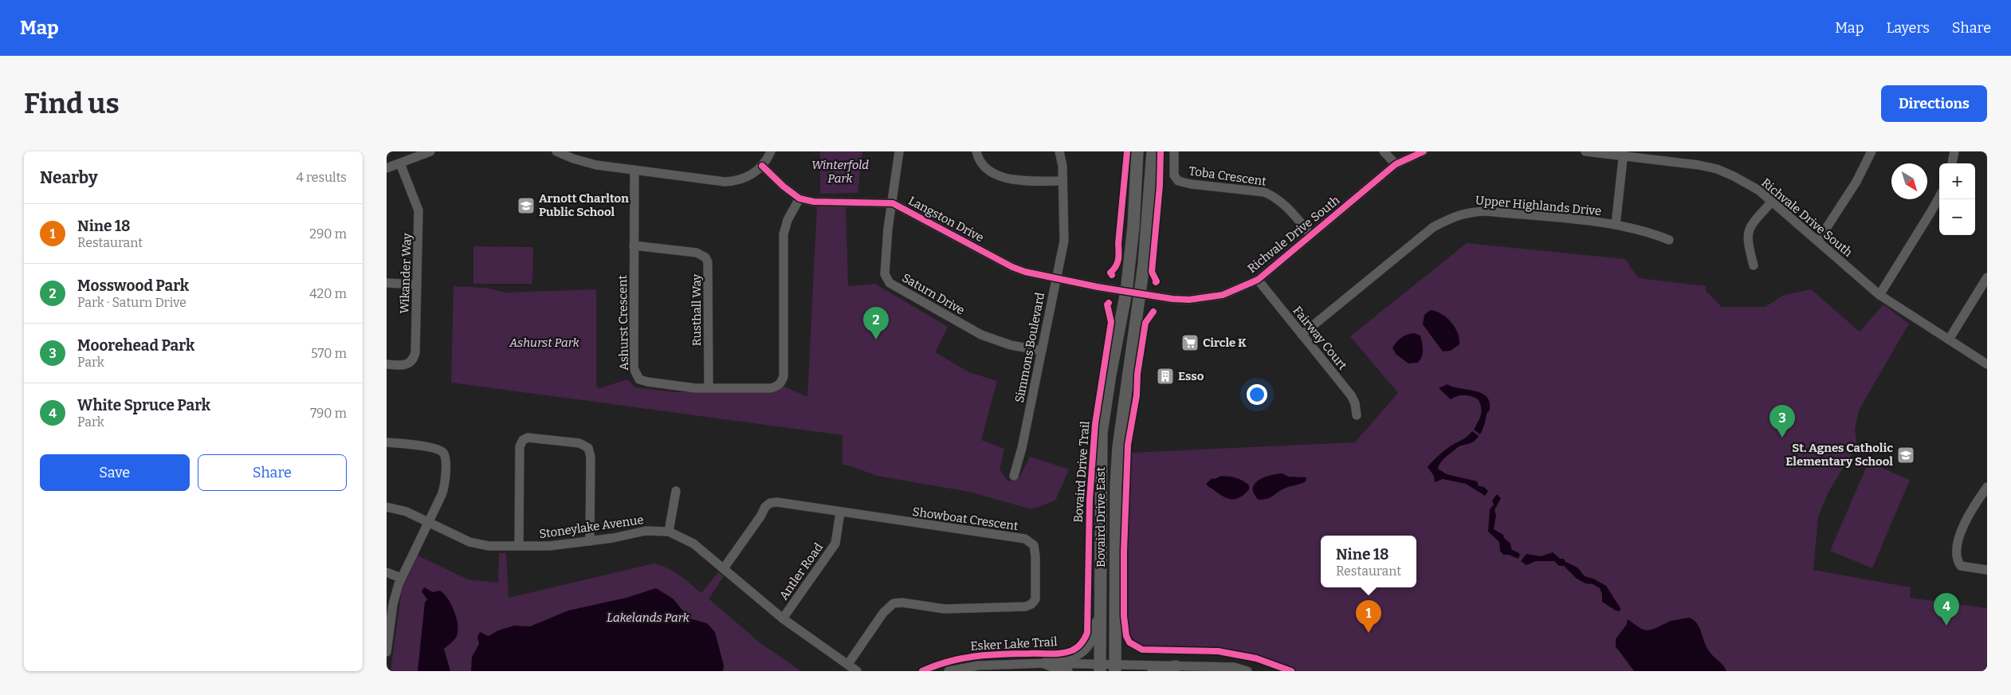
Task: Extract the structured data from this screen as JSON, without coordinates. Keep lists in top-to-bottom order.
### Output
{
  "streets": {
    "main road": ["Bovaird Drive East"],
    "street": [
      "Toba Crescent",
      "Upper Highlands Drive",
      "Richvale Drive South",
      "Langston Drive",
      "Wikander Way",
      "Saturn Drive",
      "Rusthall Way",
      "Ashurst Crescent",
      "Fairway Court",
      "Simmons Boulevard",
      "Showboat Crescent",
      "Stoneylake Avenue",
      "Antler Road"
    ],
    "cycle path": ["Bovaird Drive Trail"]
  },
  "crossings": [
    ["Toba Crescent", "Richvale Drive South"],
    ["Upper Highlands Drive", "Fairway Court"],
    ["Richvale Drive South", "Langston Drive"],
    ["Richvale Drive South", "Fairway Court"],
    ["Richvale Drive South", "Bovaird Drive East"],
    ["Langston Drive", "Saturn Drive"],
    ["Langston Drive", "Ashurst Crescent"],
    ["Langston Drive", "Simmons Boulevard"],
    ["Langston Drive", "Bovaird Drive East"],
    ["Saturn Drive", "Simmons Boulevard"],
    ["Rusthall Way", "Ashurst Crescent"],
    ["Showboat Crescent", "Stoneylake Avenue"],
    ["Showboat Crescent", "Antler Road"],
    ["Stoneylake Avenue", "Antler Road"]
  ],
  "parks": ["Winterfold Park", "Ashurst Park", "Lakelands Park"],
  "places": {
    "school or university": ["Arnott Charlton Public School", "St. Agnes Catholic Elementary School"],
    "supermarket": ["Circle K"],
    "building": ["Esso"]
  },
  "north": "bottom right",
  "page": {
    "header": "Map",
    "nav": ["Map", "Layers", "Share"],
    "buttons": [
      "Directions",
      ["Save", "Share"]
    ],
    "title": "Find us",
    "heading": ["Nearby", "4 results"],
    "map_buttons": ["+", "−"],
    "list": [
      {
        "mark": "1",
        "name": "Nine 18",
        "note": "Restaurant",
        "value": "290 m"
      },
      {
        "mark": "2",
        "name": "Mosswood Park",
        "note": "Park · Saturn Drive",
        "value": "420 m"
      },
      {
        "mark": "3",
        "name": "Moorehead Park",
        "note": "Park",
        "value": "570 m"
      },
      {
        "mark": "4",
        "name": "White Spruce Park",
        "note": "Park",
        "value": "790 m"
      }
    ],
    "pins": [
      "2",
      "3",
      "4",
      "1"
    ],
    "popup": ["Nine 18", "Restaurant"]
  }
}
